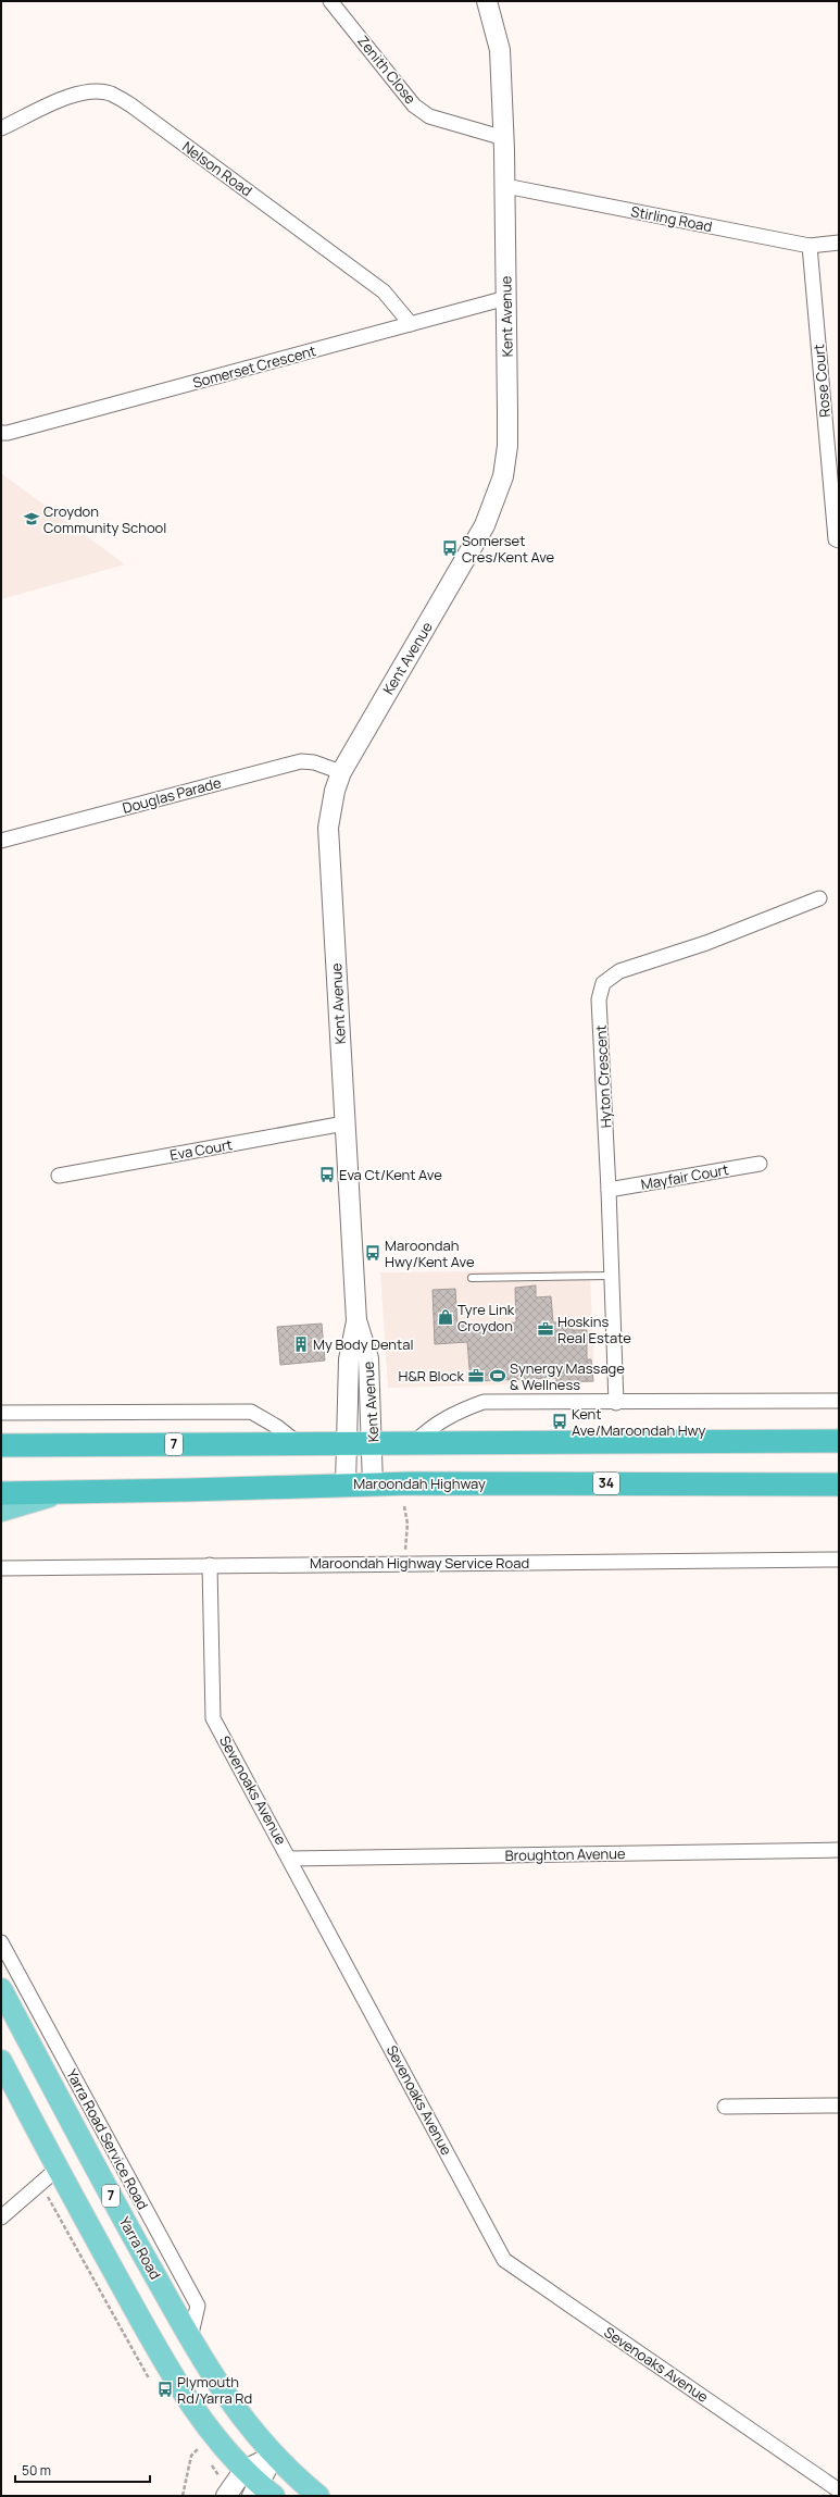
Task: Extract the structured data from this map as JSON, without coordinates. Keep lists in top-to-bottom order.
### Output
{
  "streets": {
    "highway": ["7", "Maroondah Highway", "34"],
    "main road": ["Kent Avenue", "Yarra Road"],
    "street": [
      "Zenith Close",
      "Nelson Road",
      "Stirling Road",
      "Somerset Crescent",
      "Rose Court",
      "Douglas Parade",
      "Hyton Crescent",
      "Eva Court",
      "Mayfair Court",
      "Maroondah Highway Service Road",
      "Sevenoaks Avenue",
      "Broughton Avenue",
      "Yarra Road Service Road"
    ]
  },
  "crossings": [
    ["Zenith Close", "Kent Avenue"],
    ["Nelson Road", "Somerset Crescent"],
    ["Stirling Road", "Kent Avenue"],
    ["Stirling Road", "Rose Court"],
    ["Kent Avenue", "Somerset Crescent"],
    ["Kent Avenue", "Douglas Parade"],
    ["Kent Avenue", "Eva Court"],
    ["Kent Avenue", "7"],
    ["Kent Avenue", "Maroondah Highway"],
    ["Hyton Crescent", "Mayfair Court"],
    ["7", "Yarra Road"],
    ["Maroondah Highway Service Road", "Sevenoaks Avenue"],
    ["Sevenoaks Avenue", "Broughton Avenue"],
    ["Yarra Road Service Road", "Yarra Road"]
  ],
  "places": {
    "school or university": ["Croydon Community School"],
    "bus stop": [
      "Somerset Cres/Kent Ave",
      "Eva Ct/Kent Ave",
      "Maroondah Hwy/Kent Ave",
      "Kent Ave/Maroondah Hwy",
      "Plymouth Rd/Yarra Rd"
    ],
    "shop": ["Tyre Link Croydon"],
    "office": ["Hoskins Real Estate", "H&R Block"],
    "building": ["My Body Dental"],
    "sports": ["Synergy Massage & Wellness"]
  },
  "scale_bar": "50 m"
}
